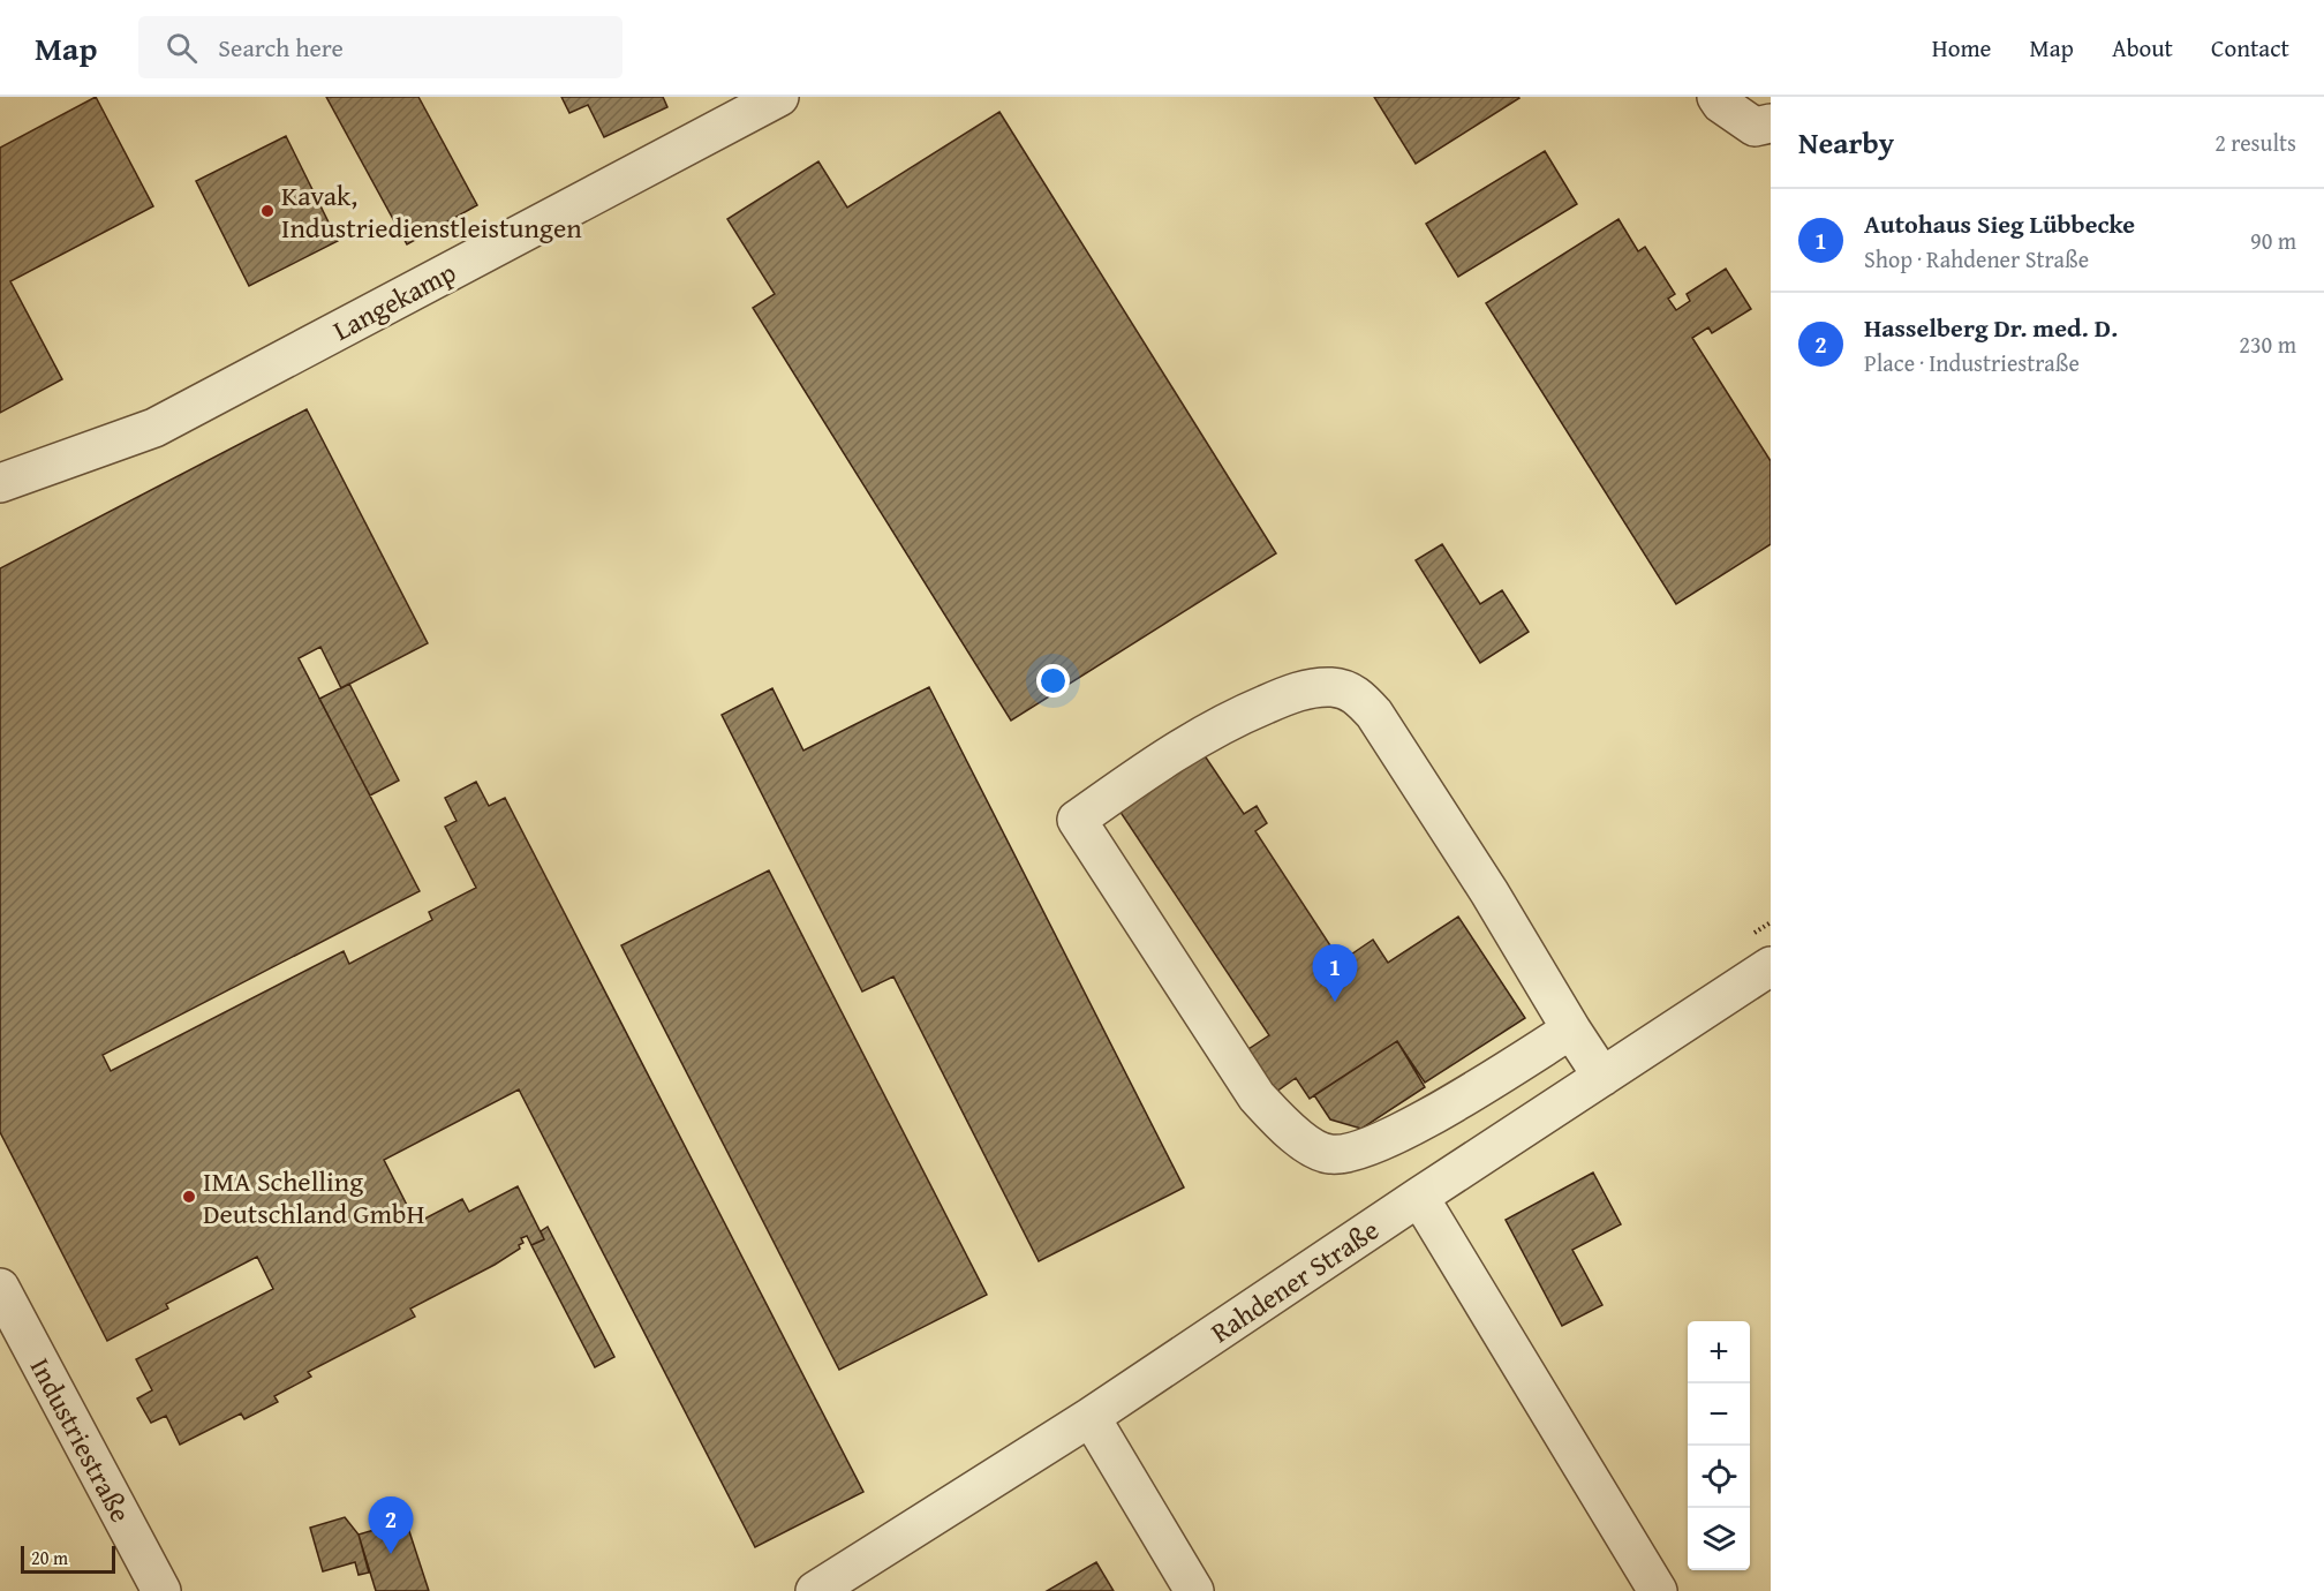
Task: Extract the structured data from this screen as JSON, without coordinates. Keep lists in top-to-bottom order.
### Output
{
  "streets": {
    "street": ["Langekamp", "Rahdener Straße", "Industriestraße"]
  },
  "places": ["Kavak, Industriedienstleistungen", "IMA Schelling Deutschland GmbH"],
  "scale_bar": "20 m",
  "page": {
    "header": "Map",
    "search": "Search here",
    "nav": [
      "Home",
      "Map",
      "About",
      "Contact"
    ],
    "heading": ["Nearby", "2 results"],
    "list": [
      {
        "mark": "1",
        "name": "Autohaus Sieg Lübbecke",
        "note": "Shop · Rahdener Straße",
        "value": "90 m"
      },
      {
        "mark": "2",
        "name": "Hasselberg Dr. med. D.",
        "note": "Place · Industriestraße",
        "value": "230 m"
      }
    ],
    "pins": ["1", "2"],
    "map_buttons": ["+", "−"],
    "scale": "20 m"
  }
}
